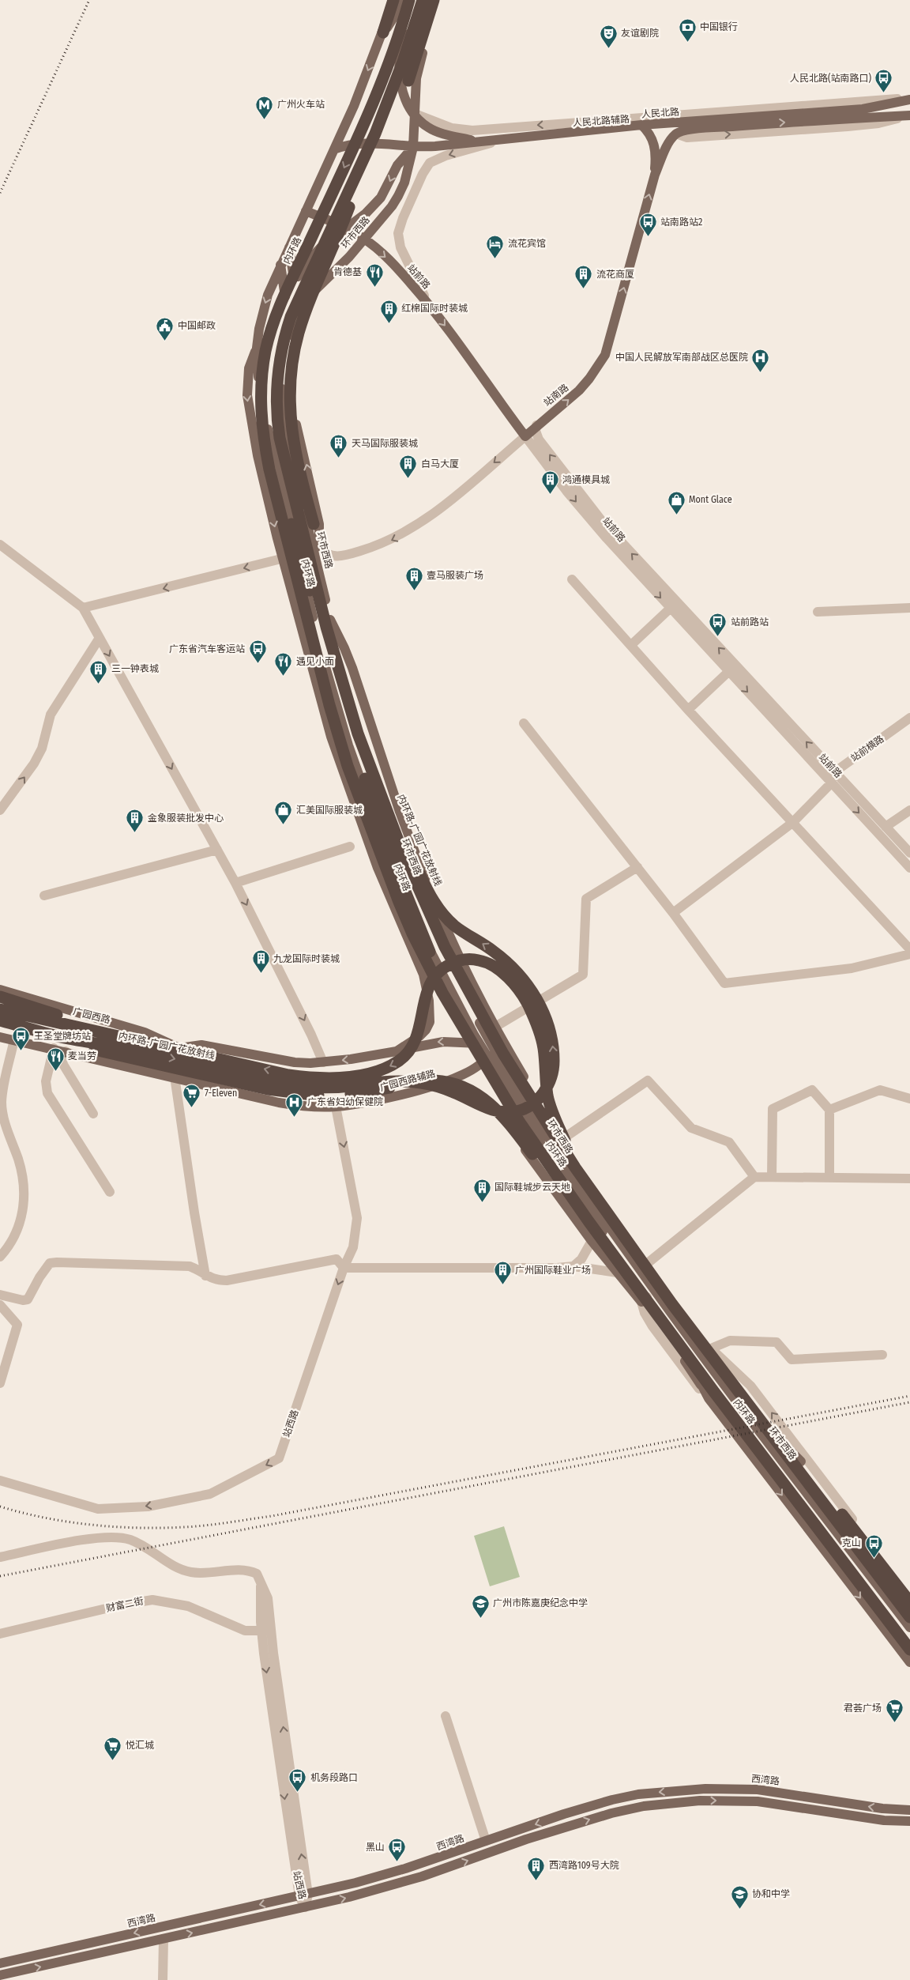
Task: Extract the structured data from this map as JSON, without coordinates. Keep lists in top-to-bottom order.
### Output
{
  "streets": {
    "highway": ["内环路", "内环路-广园广花放射线"],
    "main road": [
      "人民北路",
      "环市西路",
      "站前路",
      "站南路",
      "广园西路",
      "广园西路辅路",
      "西湾路"
    ],
    "street": [
      "人民北路辅路",
      "站前横路",
      "站西路",
      "财富二街"
    ]
  },
  "crossings": [
    ["人民北路", "人民北路辅路"],
    ["人民北路", "环市西路"],
    ["人民北路", "站南路"],
    ["人民北路辅路", "环市西路"],
    ["环市西路", "内环路"],
    ["环市西路", "站前路"],
    ["环市西路", "内环路-广园广花放射线"],
    ["环市西路", "广园西路辅路"],
    ["内环路", "内环路-广园广花放射线"],
    ["站前路", "站南路"],
    ["站前路", "站前横路"],
    ["广园西路辅路", "站西路"],
    ["站西路", "财富二街"],
    ["站西路", "西湾路"]
  ],
  "one_way": ["人民北路辅路"],
  "places": {
    "bank": ["中国银行"],
    "theatre": ["友谊剧院"],
    "bus stop": [
      "人民北路(站南路口)",
      "站南路站2",
      "站前路站",
      "广东省汽车客运站",
      "王圣堂牌坊站",
      "克山",
      "机务段路口",
      "黑山"
    ],
    "metro station": ["广州火车站"],
    "hotel": ["流花宾馆"],
    "restaurant": ["肯德基", "遇见小面", "麦当劳"],
    "building": [
      "流花商厦",
      "红棉国际时装城",
      "天马国际服装城",
      "白马大厦",
      "鸿通模具城",
      "壹马服装广场",
      "三一钟表城",
      "金象服装批发中心",
      "九龙国际时装城",
      "国际鞋城步云天地",
      "广州国际鞋业广场",
      "西湾路109号大院"
    ],
    "public building": ["中国邮政"],
    "hospital": ["中国人民解放军南部战区总医院", "广东省妇幼保健院"],
    "shop": ["Mont Glace", "汇美国际服装城"],
    "supermarket": ["7-Eleven", "君荟广场", "悦汇城"],
    "school or university": ["广州市陈嘉庚纪念中学", "协和中学"]
  }
}
